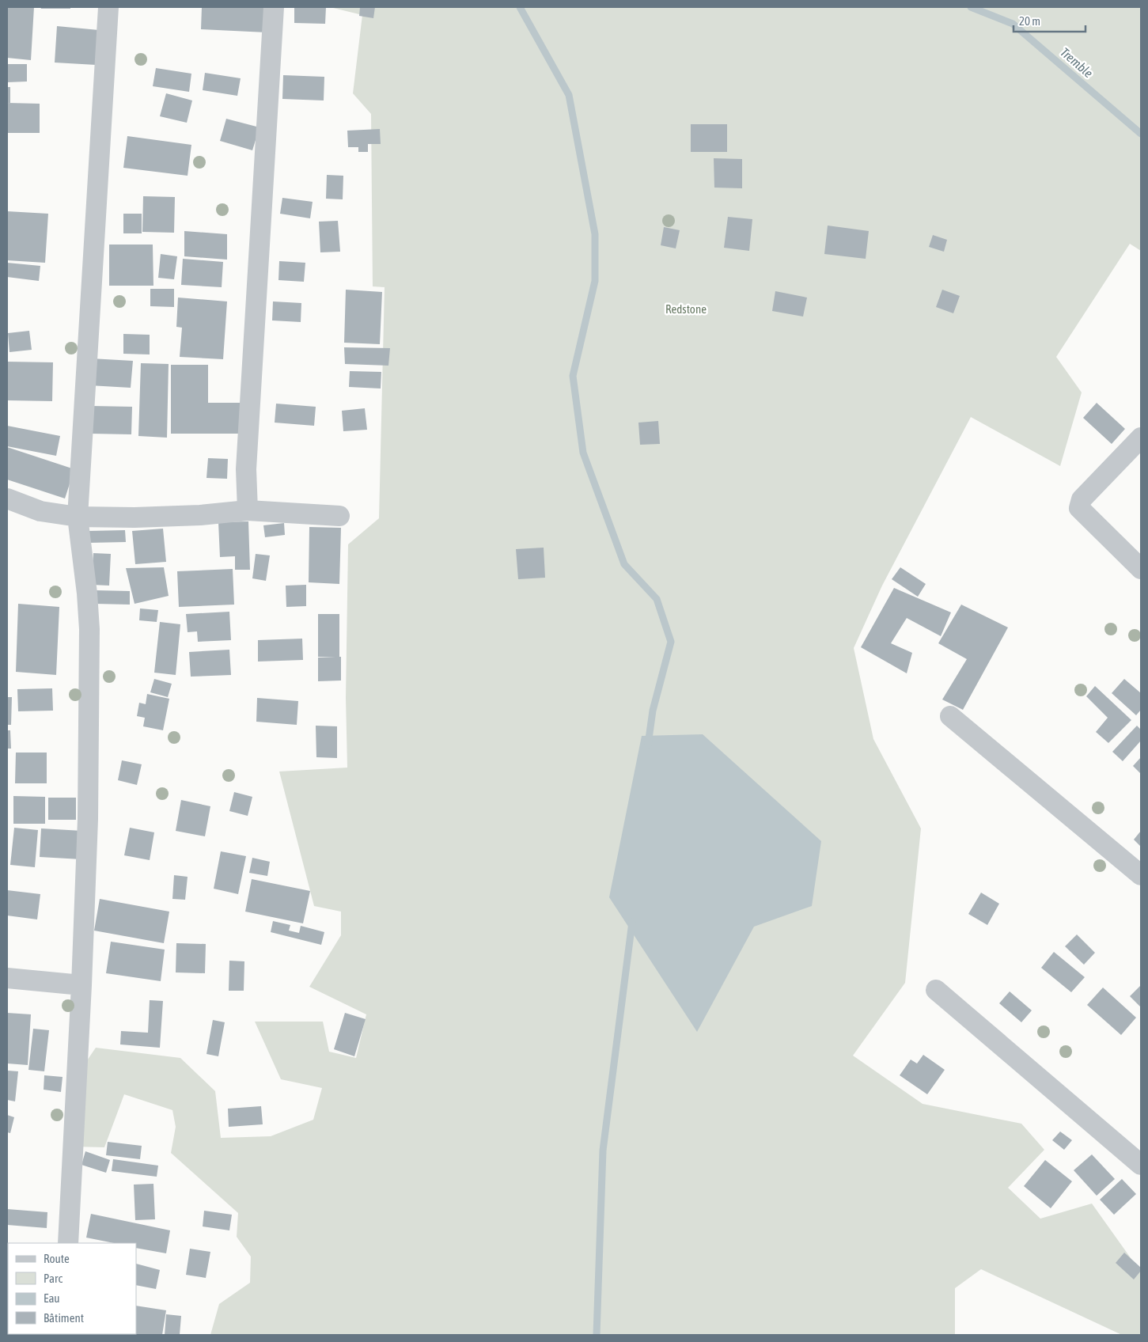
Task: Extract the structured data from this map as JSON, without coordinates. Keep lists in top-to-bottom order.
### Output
{
  "water": ["Tremble"],
  "parks": ["Redstone"],
  "legend": [
    "Route",
    "Parc",
    "Eau",
    "Bâtiment"
  ],
  "scale_bar": "20 m"
}
